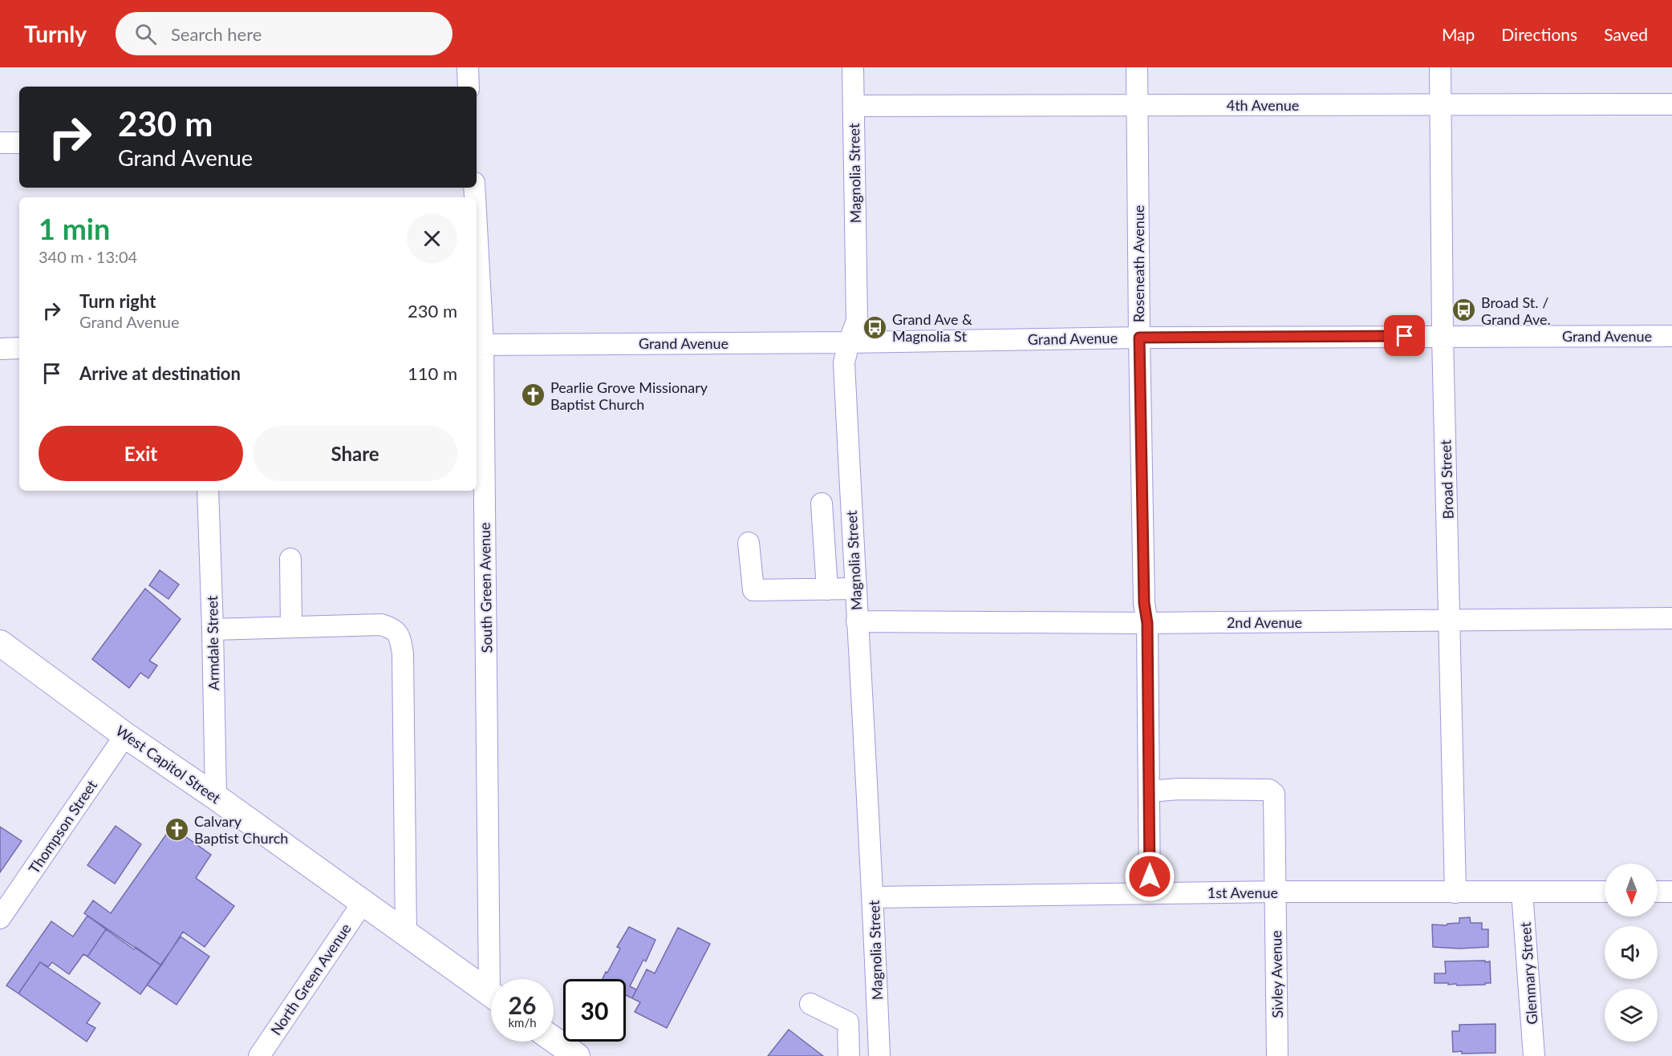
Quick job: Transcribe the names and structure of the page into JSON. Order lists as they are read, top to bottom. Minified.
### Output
{"streets":{"main road":["West Capitol Street"],"street":["4th Avenue","Magnolia Street","Roseneath Avenue","Grand Avenue","Broad Street","South Green Avenue","2nd Avenue","Armdale Street","Thompson Street","1st Avenue","Glenmary Street","Sivley Avenue","North Green Avenue"]},"crossings":[["4th Avenue","Magnolia Street"],["4th Avenue","Roseneath Avenue"],["4th Avenue","Broad Street"],["Magnolia Street","Grand Avenue"],["Magnolia Street","2nd Avenue"],["Magnolia Street","1st Avenue"],["Roseneath Avenue","Grand Avenue"],["Roseneath Avenue","2nd Avenue"],["Roseneath Avenue","1st Avenue"],["Roseneath Avenue","Sivley Avenue"],["Grand Avenue","Broad Street"],["Grand Avenue","South Green Avenue"],["Broad Street","2nd Avenue"],["Broad Street","1st Avenue"],["Armdale Street","West Capitol Street"],["West Capitol Street","Thompson Street"],["West Capitol Street","North Green Avenue"],["1st Avenue","Glenmary Street"],["1st Avenue","Sivley Avenue"]],"places":{"bus stop":["Broad St. / Grand Ave.","Grand Ave & Magnolia St"],"church":["Pearlie Grove Missionary Baptist Church","Calvary Baptist Church"]},"north":"bottom","page":{"header":"Turnly","search":"Search here","nav":["Map","Directions","Saved"],"turn":["230 m","Grand Avenue"],"heading":["1 min","340 m · 13:04"],"list":[{"name":"Turn right","note":"Grand Avenue","value":"230 m"},{"name":"Arrive at destination","value":"110 m"}],"buttons":["Exit","Share"],"speed":"26 km/h","limit":"30"}}
